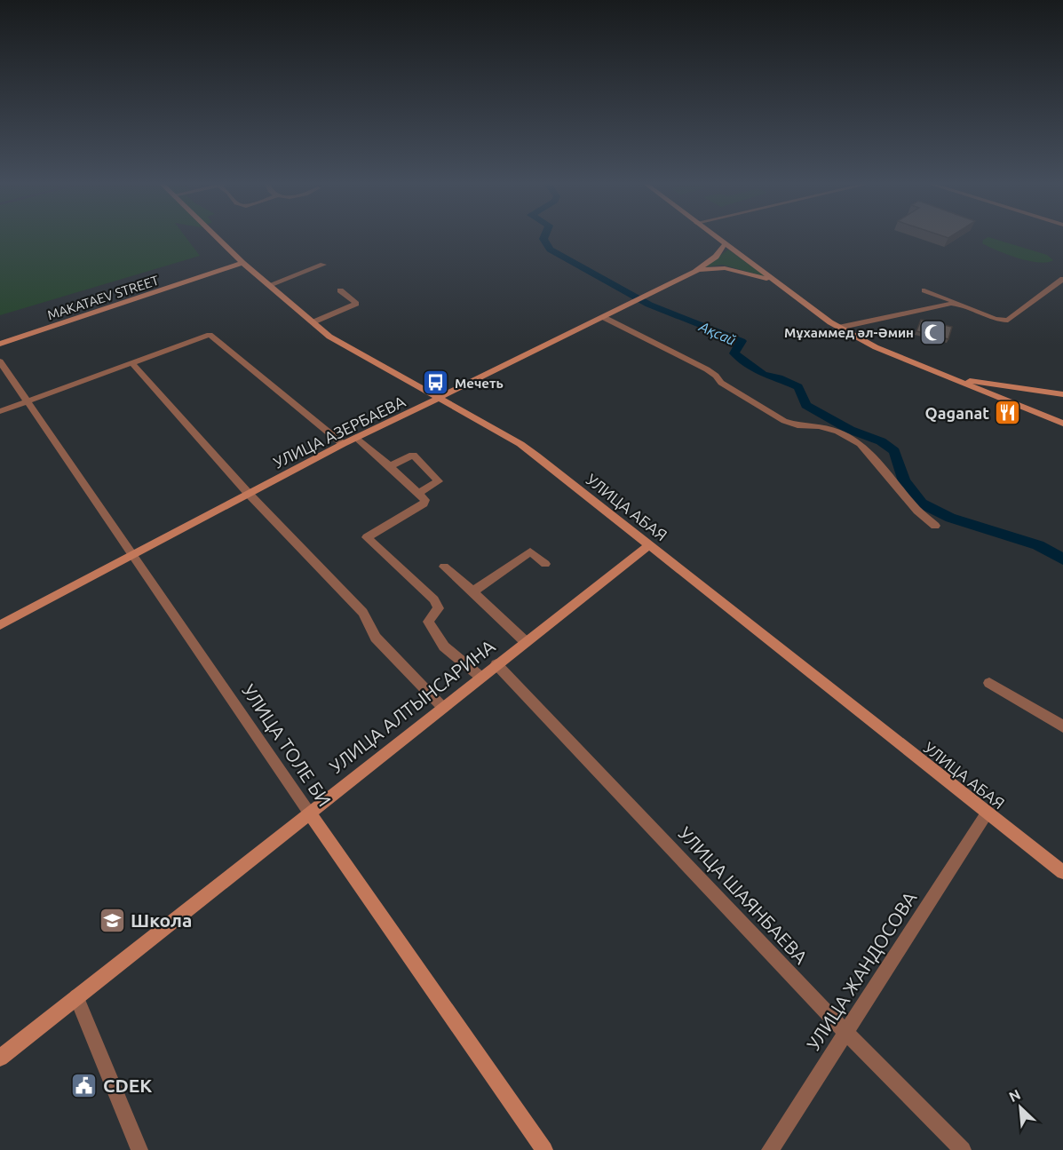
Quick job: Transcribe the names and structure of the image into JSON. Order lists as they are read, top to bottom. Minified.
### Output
{"streets":{"street":["MAKATAEV STREET","УЛИЦА АЗЕРБАЕВА","УЛИЦА АБАЯ","УЛИЦА АЛТЫНСАРИНА","УЛИЦА ТОЛЕ БИ","УЛИЦА ШАЯНБАЕВА","УЛИЦА ЖАНДОСОВА"]},"crossings":[["MAKATAEV STREET","УЛИЦА АБАЯ"],["УЛИЦА АЗЕРБАЕВА","УЛИЦА АБАЯ"],["УЛИЦА АЗЕРБАЕВА","УЛИЦА ТОЛЕ БИ"],["УЛИЦА АБАЯ","УЛИЦА АЛТЫНСАРИНА"],["УЛИЦА АБАЯ","УЛИЦА ЖАНДОСОВА"],["УЛИЦА АЛТЫНСАРИНА","УЛИЦА ТОЛЕ БИ"],["УЛИЦА АЛТЫНСАРИНА","УЛИЦА ШАЯНБАЕВА"],["УЛИЦА ШАЯНБАЕВА","УЛИЦА ЖАНДОСОВА"]],"water":["Ақсай"],"places":{"mosque":["Мұхаммед әл-Әмин"],"bus stop":["Мечеть"],"restaurant":["Qaganat"],"school or university":["Школа"],"public building":["CDEK"]},"north":"top left"}
